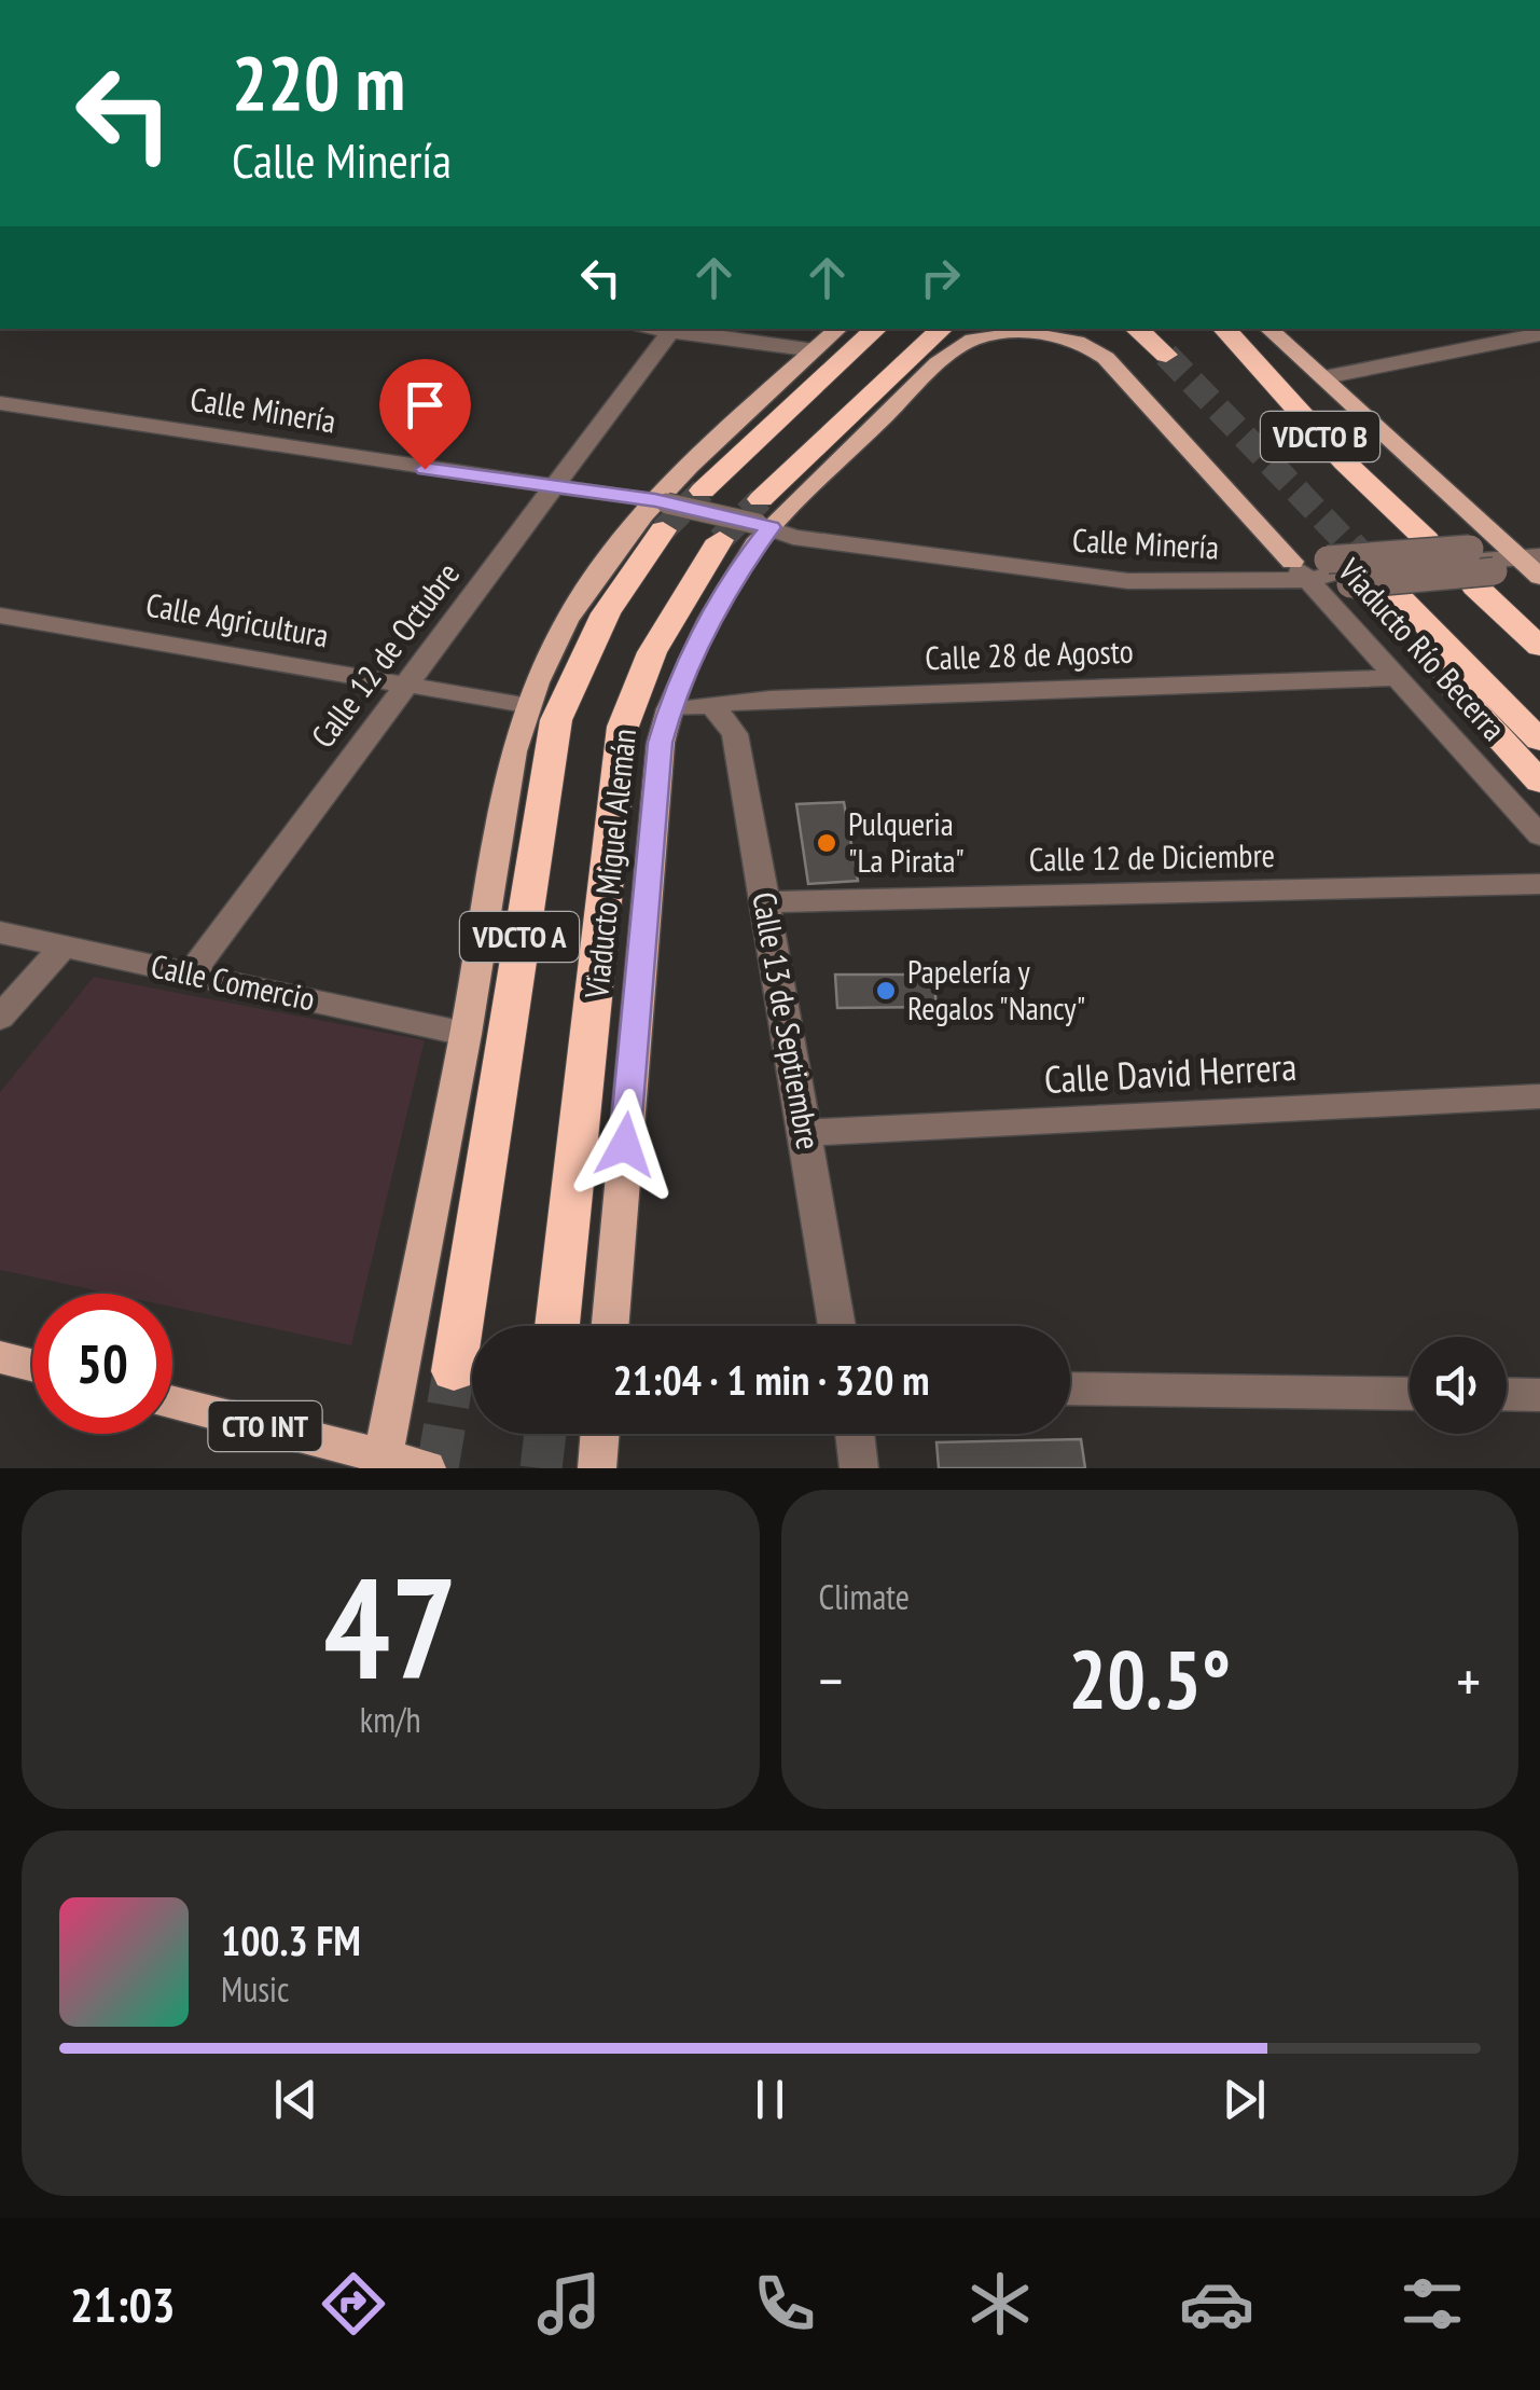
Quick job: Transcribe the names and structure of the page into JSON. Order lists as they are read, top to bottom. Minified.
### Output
{"streets":{"highway":["VDCTO B","Viaducto Río Becerra","Viaducto Miguel Alemán","VDCTO A"],"main road":["CTO INT"],"street":["Calle Minería","Calle Agricultura","Calle 12 de Octubre","Calle 28 de Agosto","Calle 12 de Diciembre","Calle Comercio","Calle 13 de Septiembre","Calle David Herrera"]},"crossings":[["Calle Minería","Viaducto Río Becerra"],["Calle Minería","Calle 12 de Octubre"],["Calle Minería","Viaducto Miguel Alemán"],["Calle Minería","VDCTO A"],["Calle Agricultura","Calle 12 de Octubre"],["Viaducto Río Becerra","Calle 28 de Agosto"],["Viaducto Río Becerra","Viaducto Miguel Alemán"],["Calle 12 de Octubre","Calle Comercio"],["Calle 28 de Agosto","Viaducto Miguel Alemán"],["Calle 28 de Agosto","Calle 13 de Septiembre"],["Calle 12 de Diciembre","Calle 13 de Septiembre"],["Calle 13 de Septiembre","Calle David Herrera"]],"places":["Pulqueria \"La Pirata\"","Papelería y Regalos \"Nancy\""],"page":{"turn":["220 m","Calle Minería"],"limit":"50","trip":"21:04 · 1 min · 320 m","tile":[["47","km/h"],"Climate"],"heat":["−","20.5°","+"],"song":["100.3 FM","Music"],"tabs":"21:03"}}
